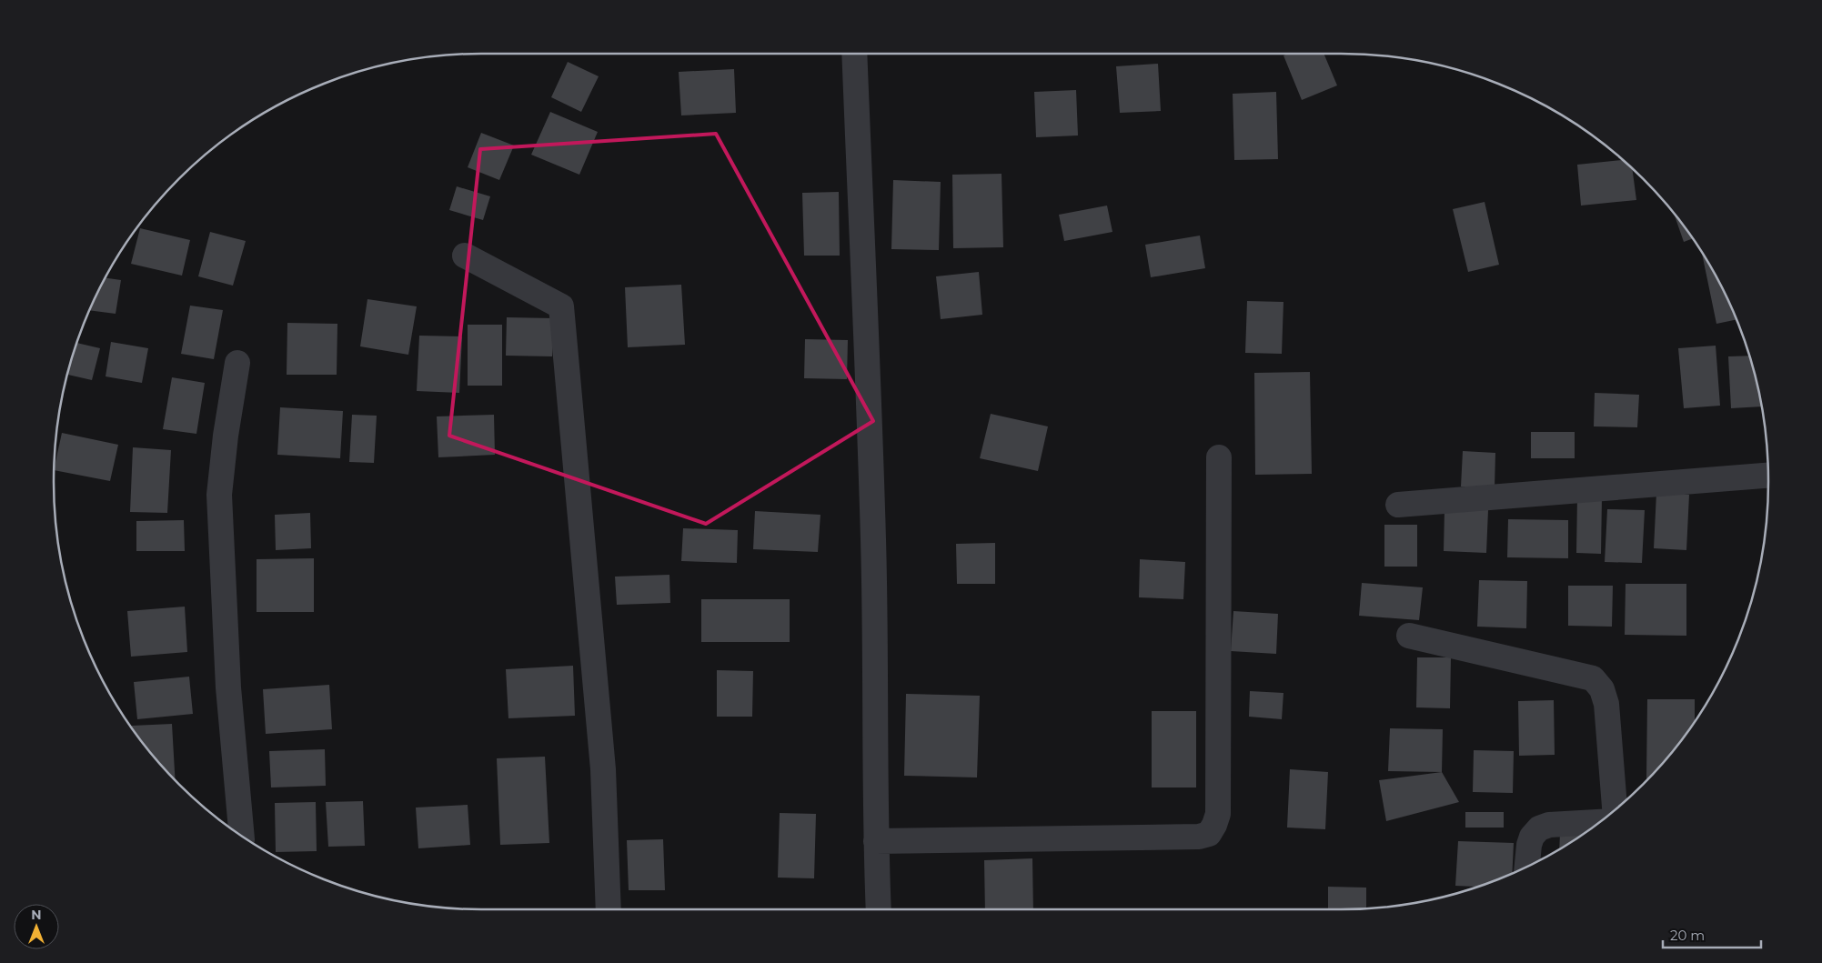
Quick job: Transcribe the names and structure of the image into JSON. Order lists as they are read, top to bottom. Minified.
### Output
{"scale_bar":"20 m","north":"top"}
